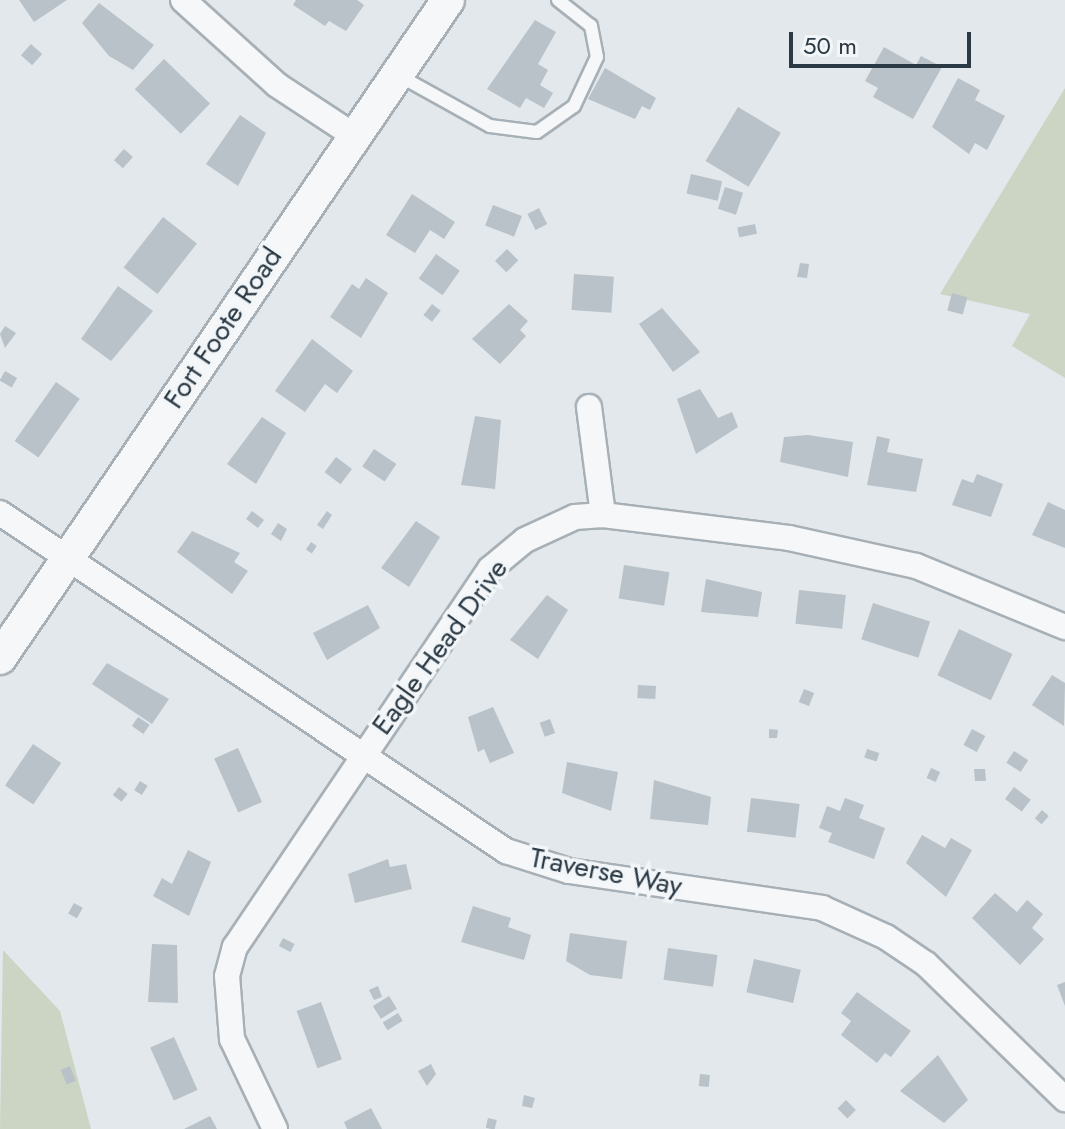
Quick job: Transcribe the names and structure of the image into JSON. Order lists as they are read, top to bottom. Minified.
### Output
{"streets":{"street":["Fort Foote Road","Eagle Head Drive","Traverse Way"]},"crossings":[["Fort Foote Road","Traverse Way"],["Eagle Head Drive","Traverse Way"]],"scale_bar":"50 m"}
